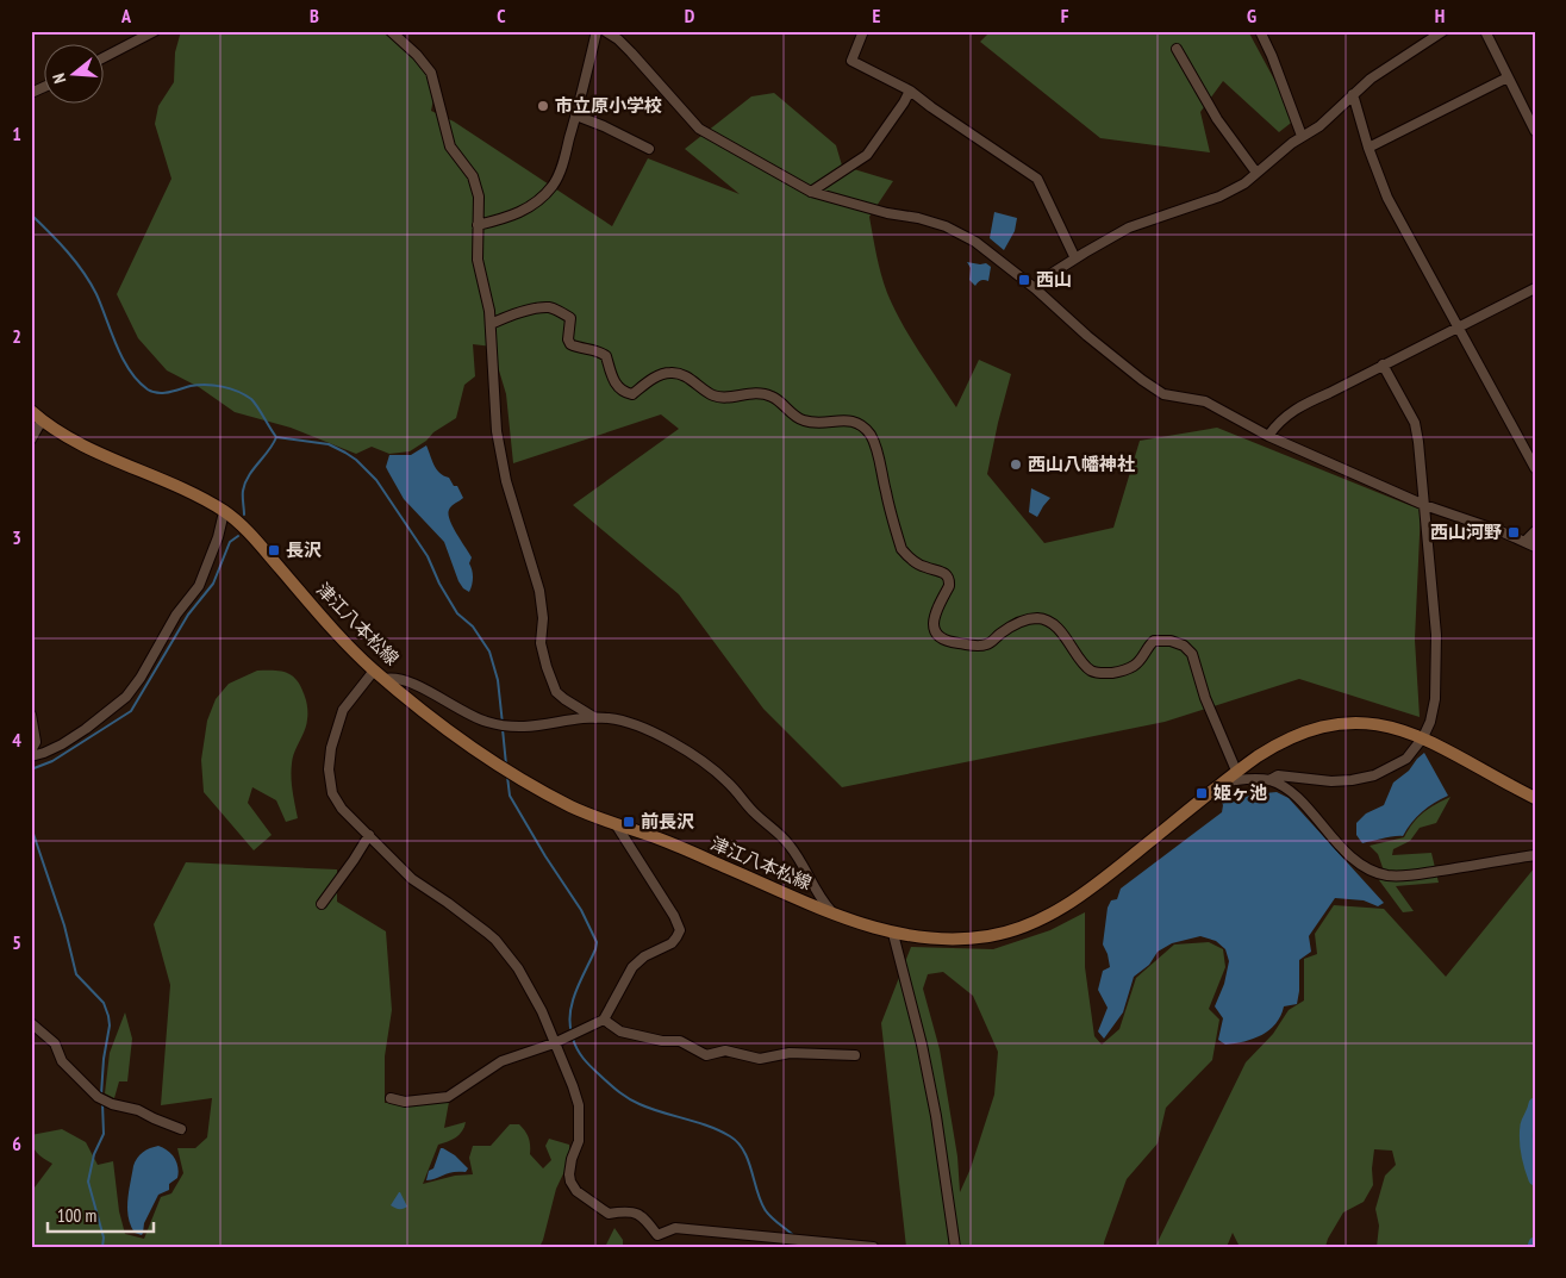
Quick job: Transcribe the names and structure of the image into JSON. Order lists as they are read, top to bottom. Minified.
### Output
{"streets":{"main road":["津江八本松線"]},"places":{"other":["市立原小学校","西山八幡神社"],"transit":["西山","西山河野","長沢","姫ヶ池","前長沢"]},"scale_bar":"100 m","north":"left","grid":{"columns":["A","B","C","D","E","F","G","H"],"rows":["1","2","3","4","5","6"]}}
